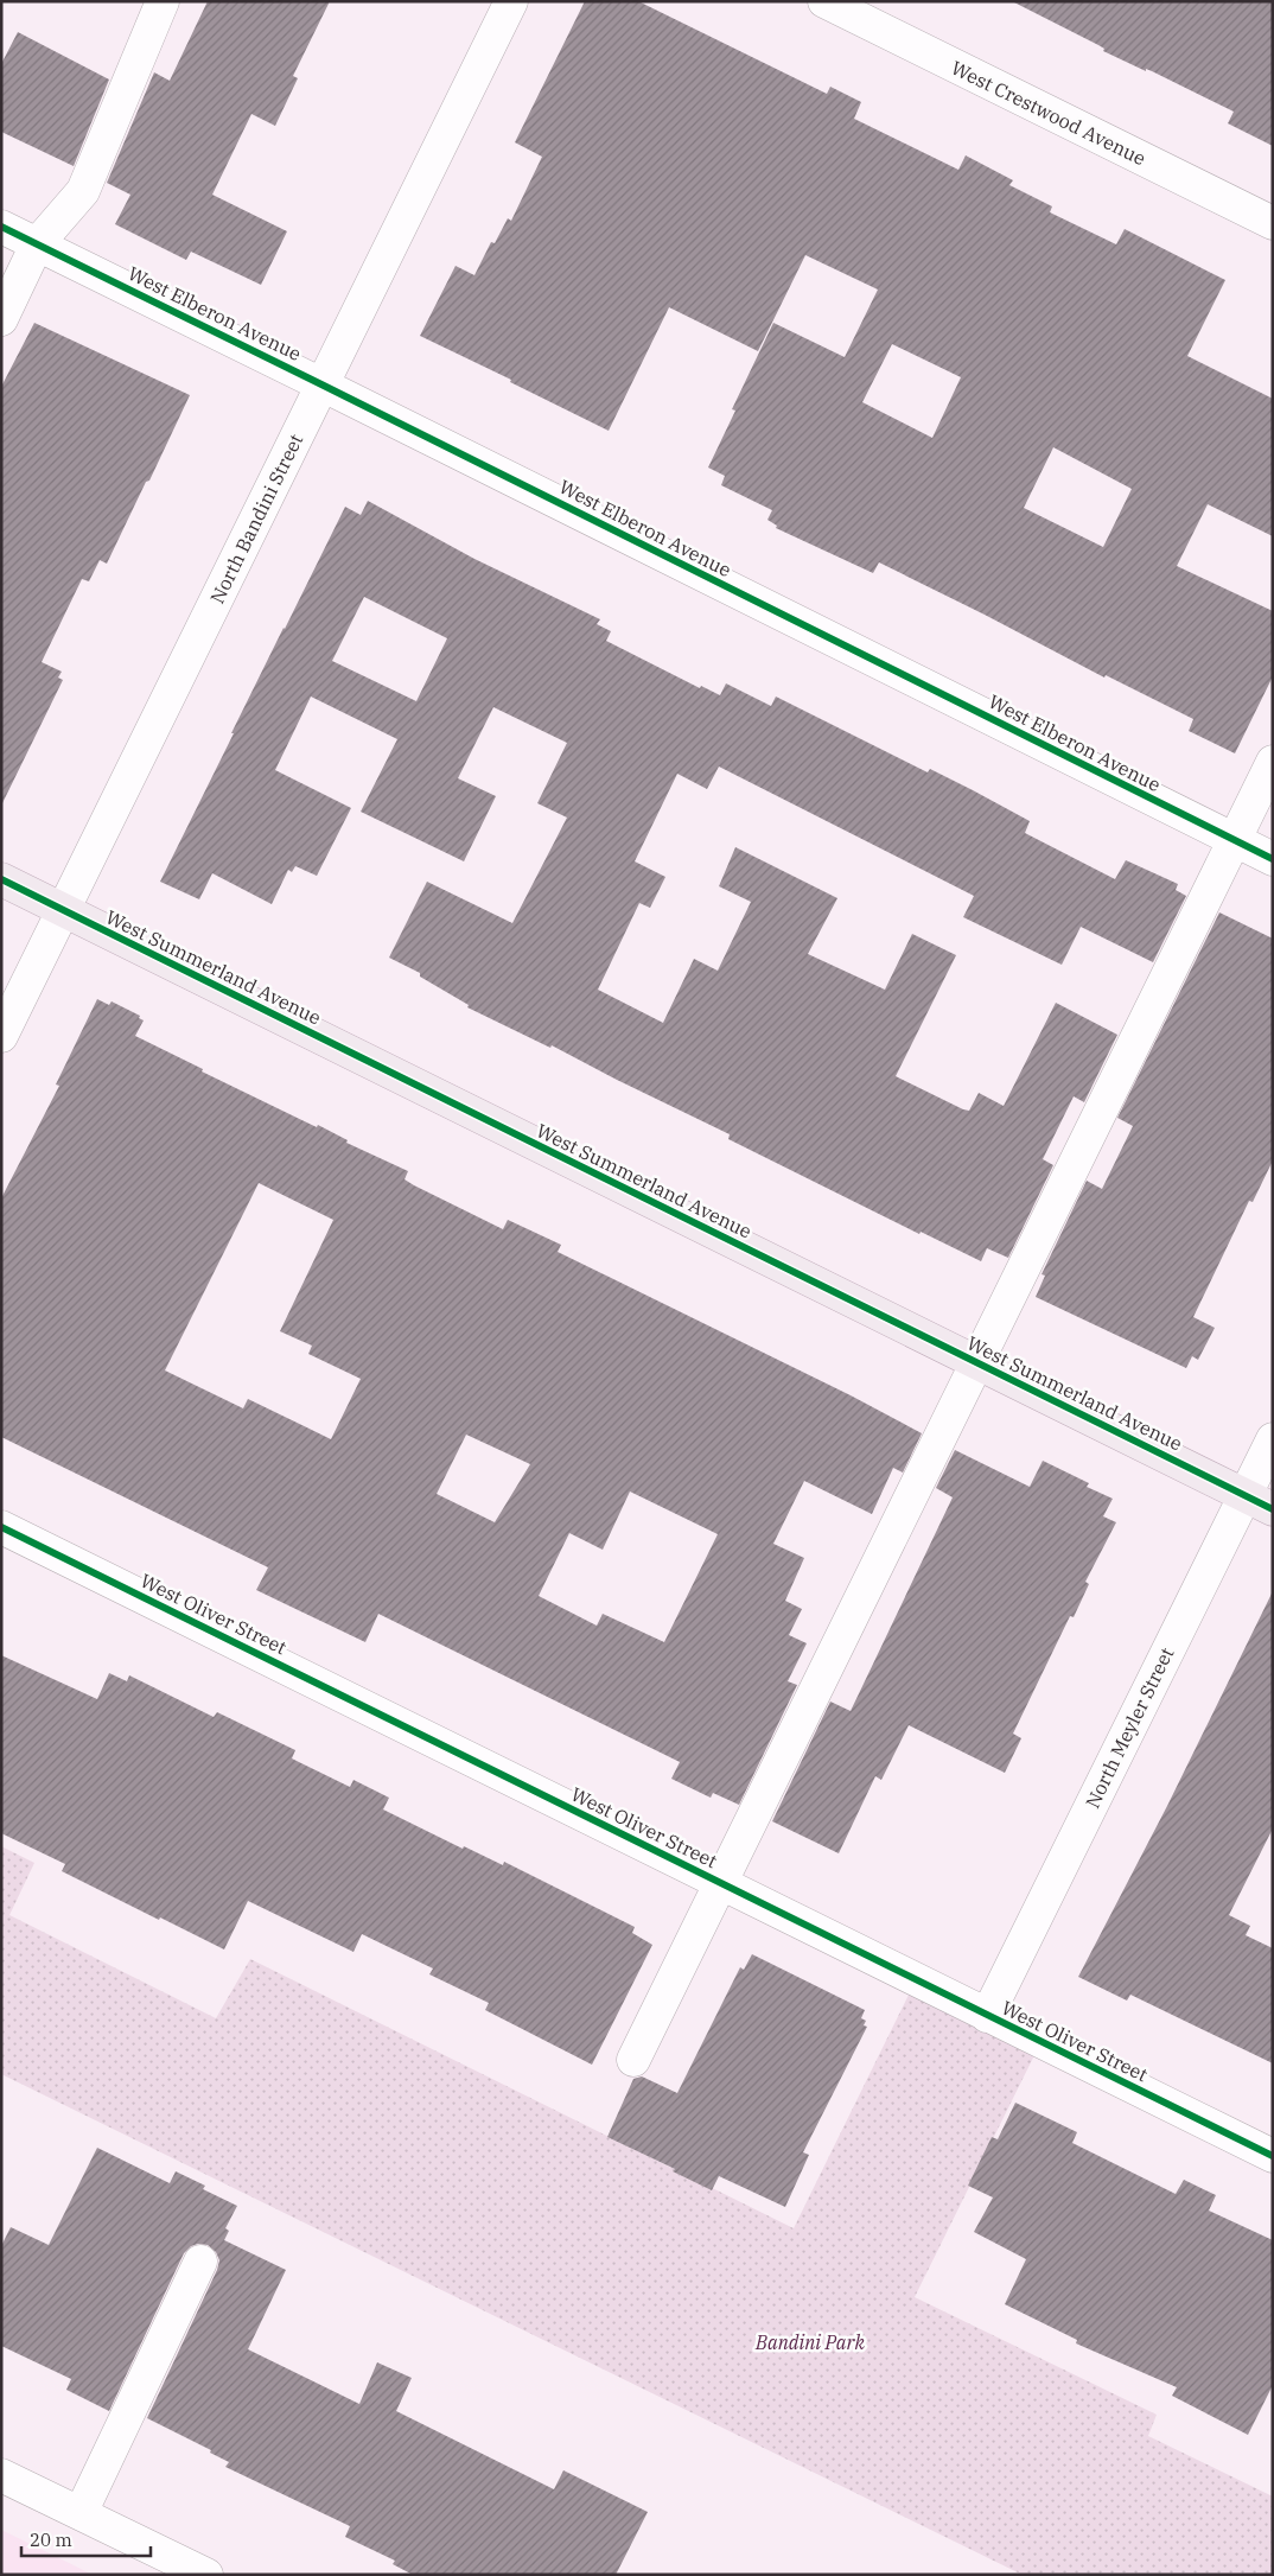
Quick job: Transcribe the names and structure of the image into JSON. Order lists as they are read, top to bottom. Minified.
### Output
{"streets":{"main road":["West Summerland Avenue"],"street":["West Crestwood Avenue","West Elberon Avenue","North Bandini Street","West Oliver Street","North Meyler Street"]},"crossings":[["West Elberon Avenue","North Bandini Street"],["North Bandini Street","West Summerland Avenue"],["West Summerland Avenue","North Meyler Street"],["West Oliver Street","North Meyler Street"]],"parks":["Bandini Park"],"scale_bar":"20 m"}
